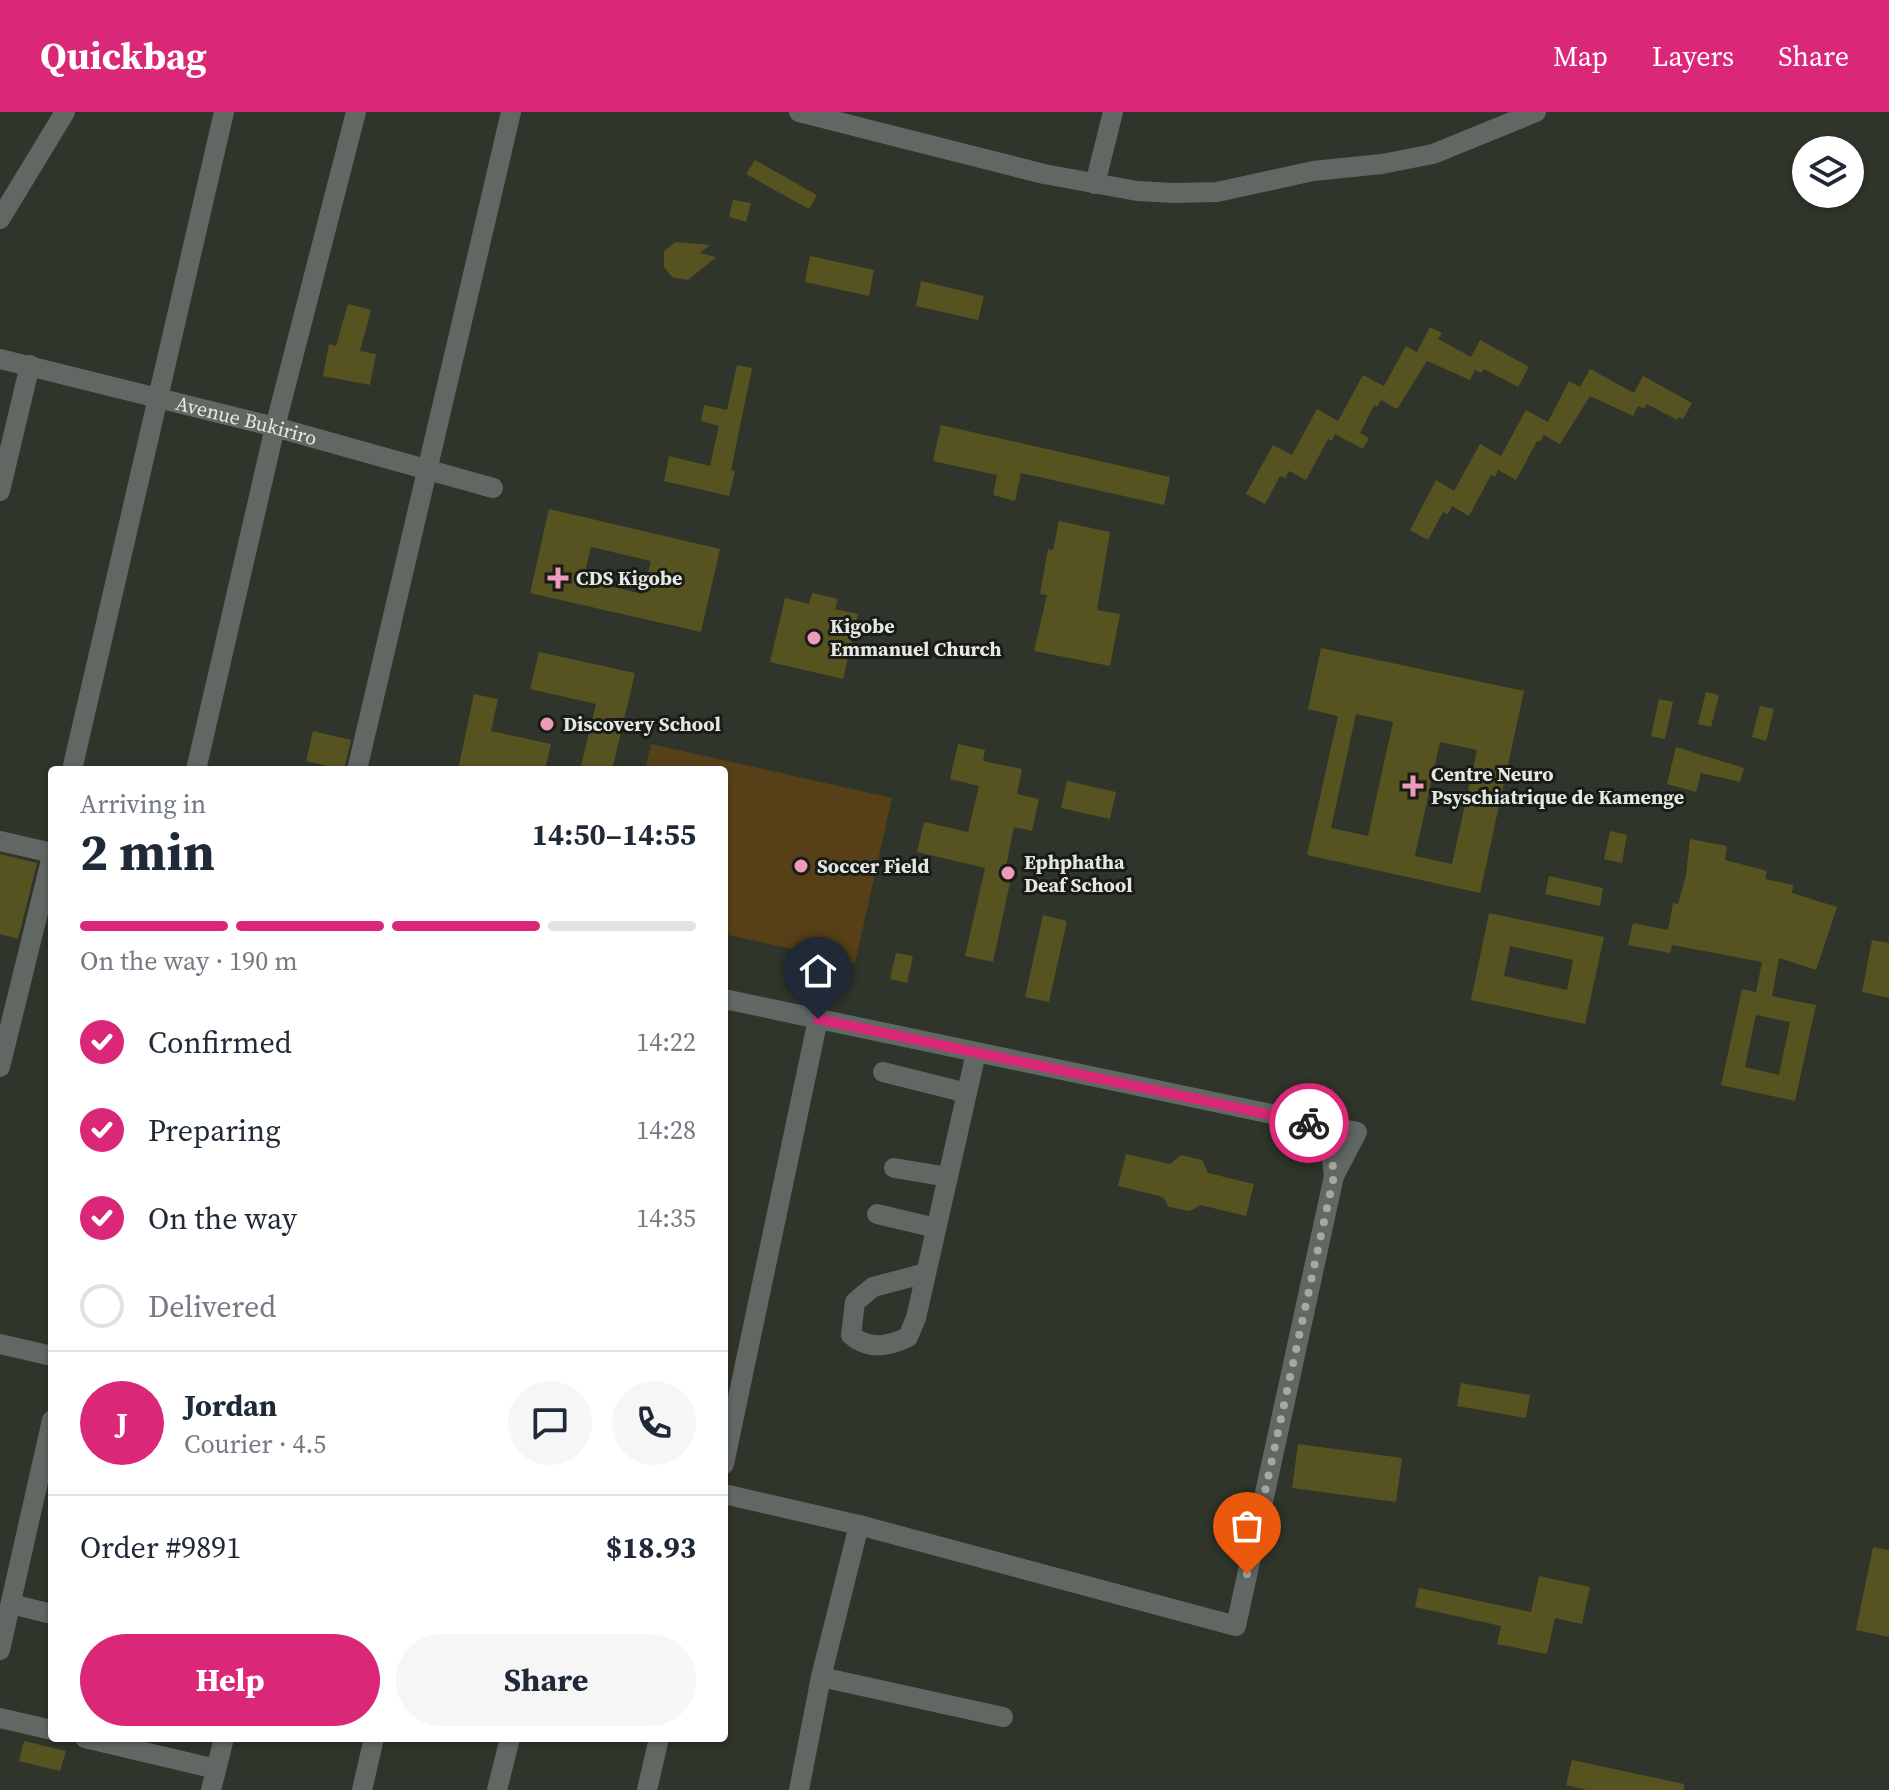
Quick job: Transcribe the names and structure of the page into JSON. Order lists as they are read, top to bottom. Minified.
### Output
{"streets":{"street":["Avenue Bukiriro"]},"places":{"health":["CDS Kigobe","Centre Neuro Psyschiatrique de Kamenge"],"other":["Kigobe Emmanuel Church","Discovery School","Soccer Field","Ephphatha Deaf School"]},"page":{"header":"Quickbag","nav":["Map","Layers","Share"],"heading":["2 min","Arriving in","14:50–14:55"],"panel":["Jordan","Courier · 4.5","Order #9891","$18.93"],"bar":"On the way · 190 m","list":[["Confirmed","14:22"],["Preparing","14:28"],["On the way","14:35"],"Delivered"],"round":"J","buttons":["Help","Share"]}}
